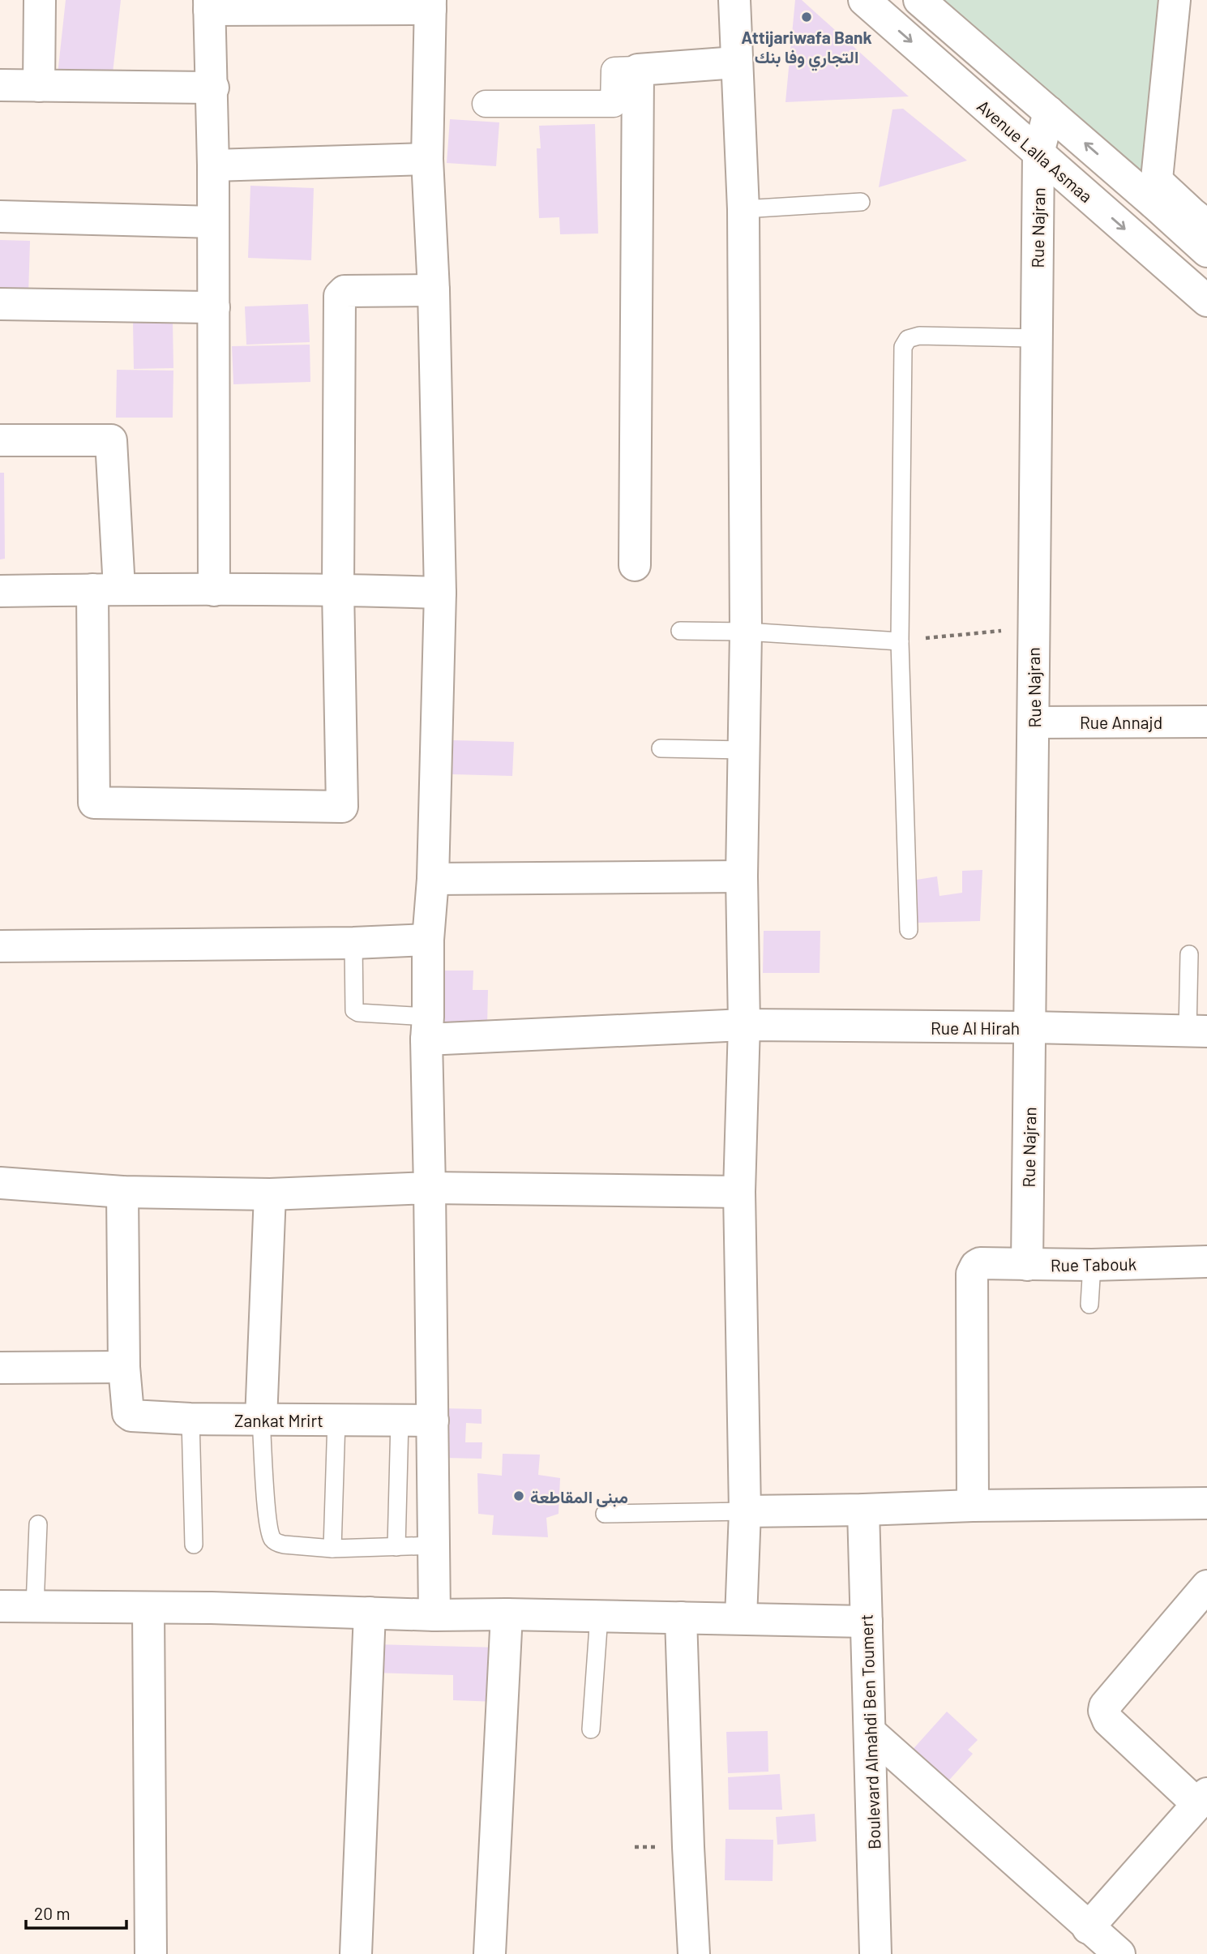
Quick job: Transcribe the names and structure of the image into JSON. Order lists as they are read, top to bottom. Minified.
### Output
{"streets":{"street":["Avenue Lalla Asmaa","Rue Najran","Rue Annajd","Rue Al Hirah","Rue Tabouk","Zankat Mrirt","Boulevard Almahdi Ben Toumert"]},"crossings":[["Avenue Lalla Asmaa","Rue Najran"],["Rue Najran","Rue Annajd"],["Rue Najran","Rue Al Hirah"],["Rue Najran","Rue Tabouk"]],"places":["Attijariwafa Bank التجاري وفا بنك","مبنى المقاطعة"],"scale_bar":"20 m"}
